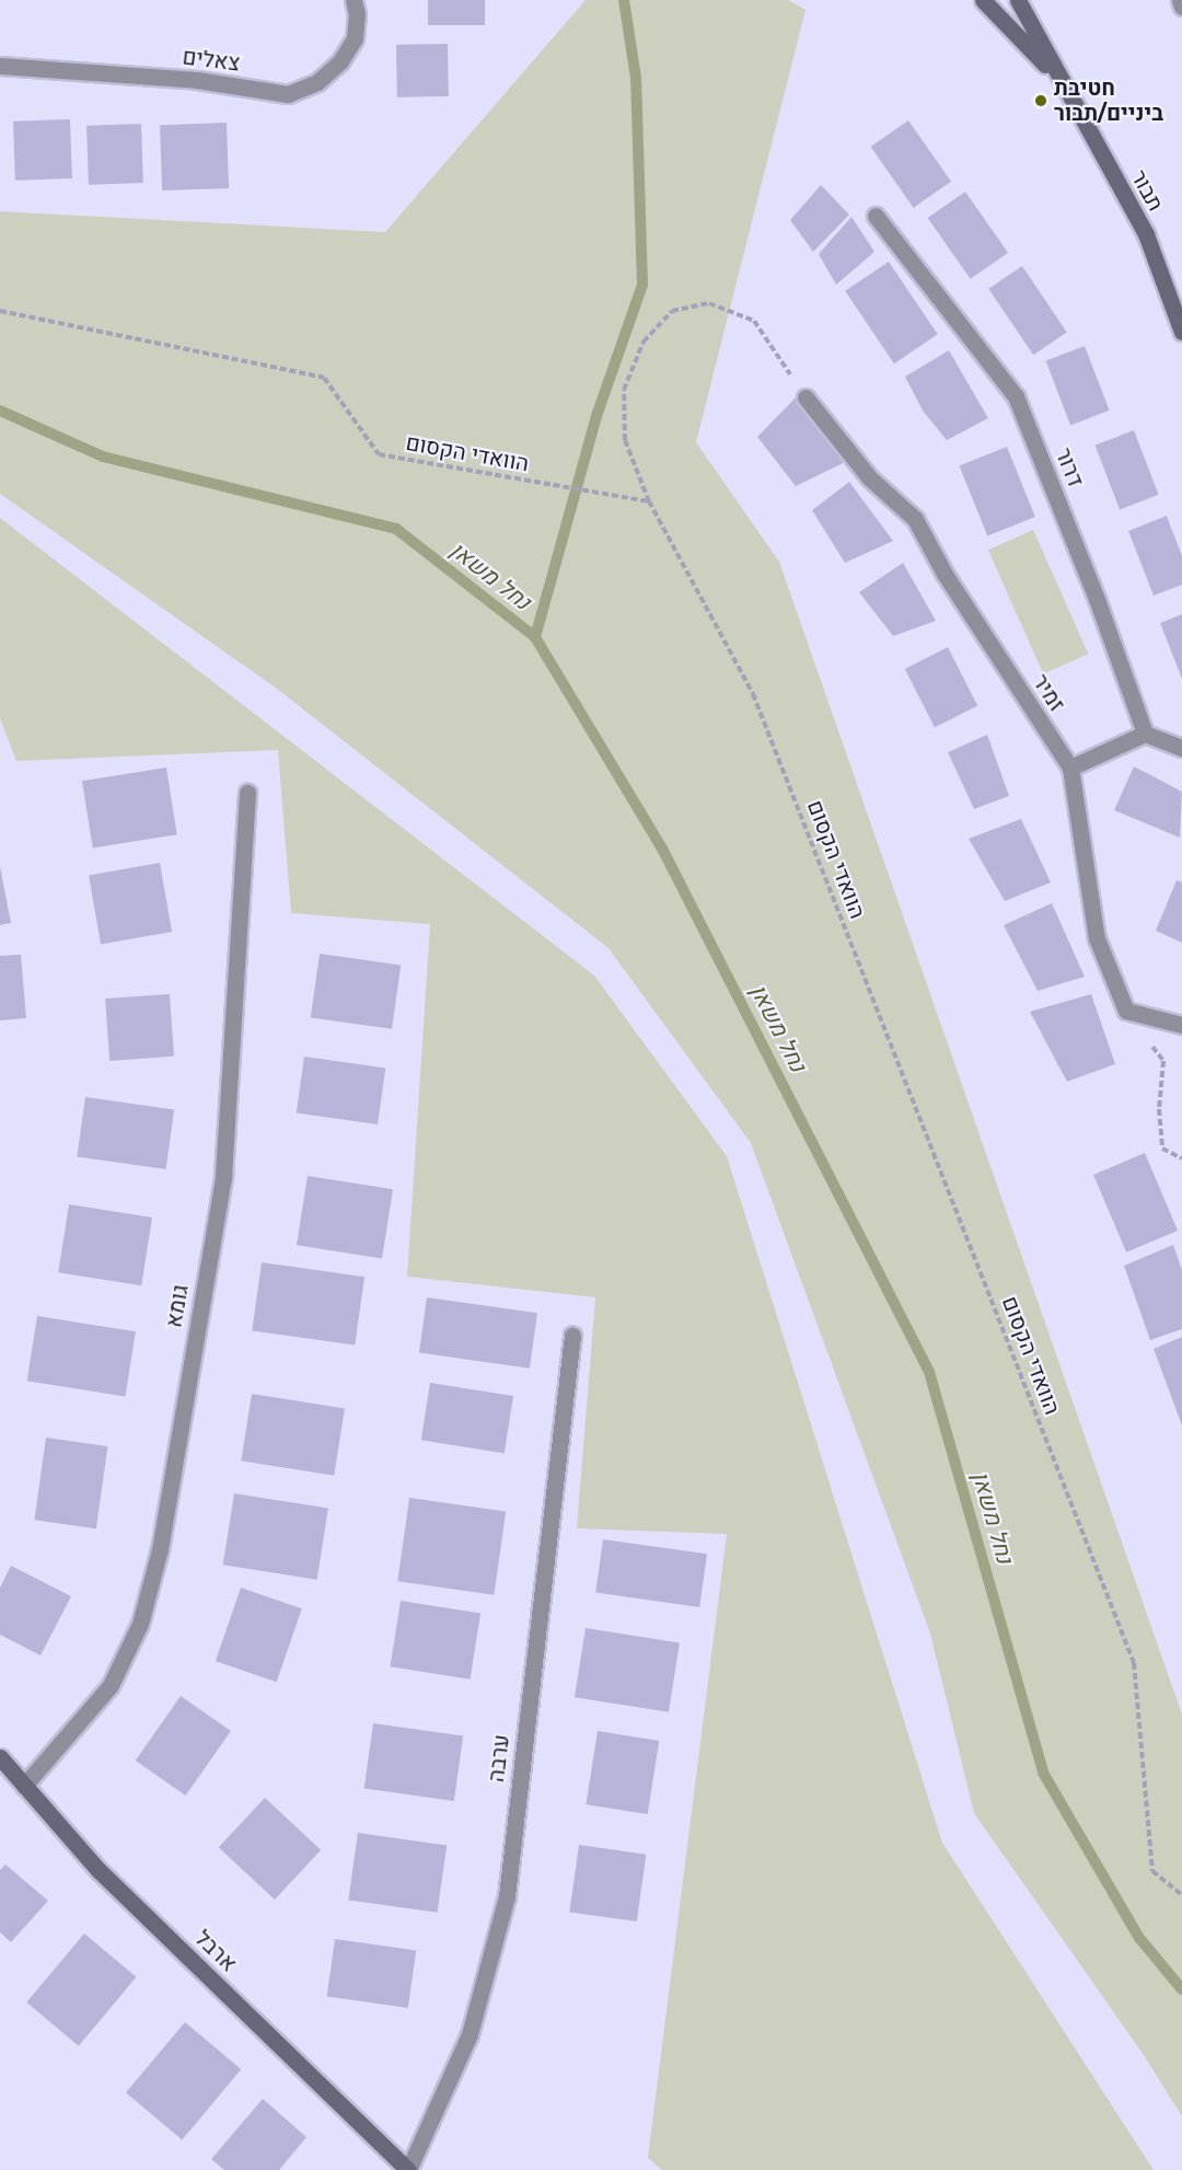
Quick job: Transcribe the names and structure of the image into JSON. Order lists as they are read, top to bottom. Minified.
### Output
{"streets":{"street":["צאלים","תבור","דרור","זמיר","גומא","ערבה","ארבל"],"path":["הוואדי הקסום"]},"crossings":[["גומא","ארבל"],["ערבה","ארבל"]],"water":["נחל משאן"],"places":["חטיבת ביניים/תבור"]}
